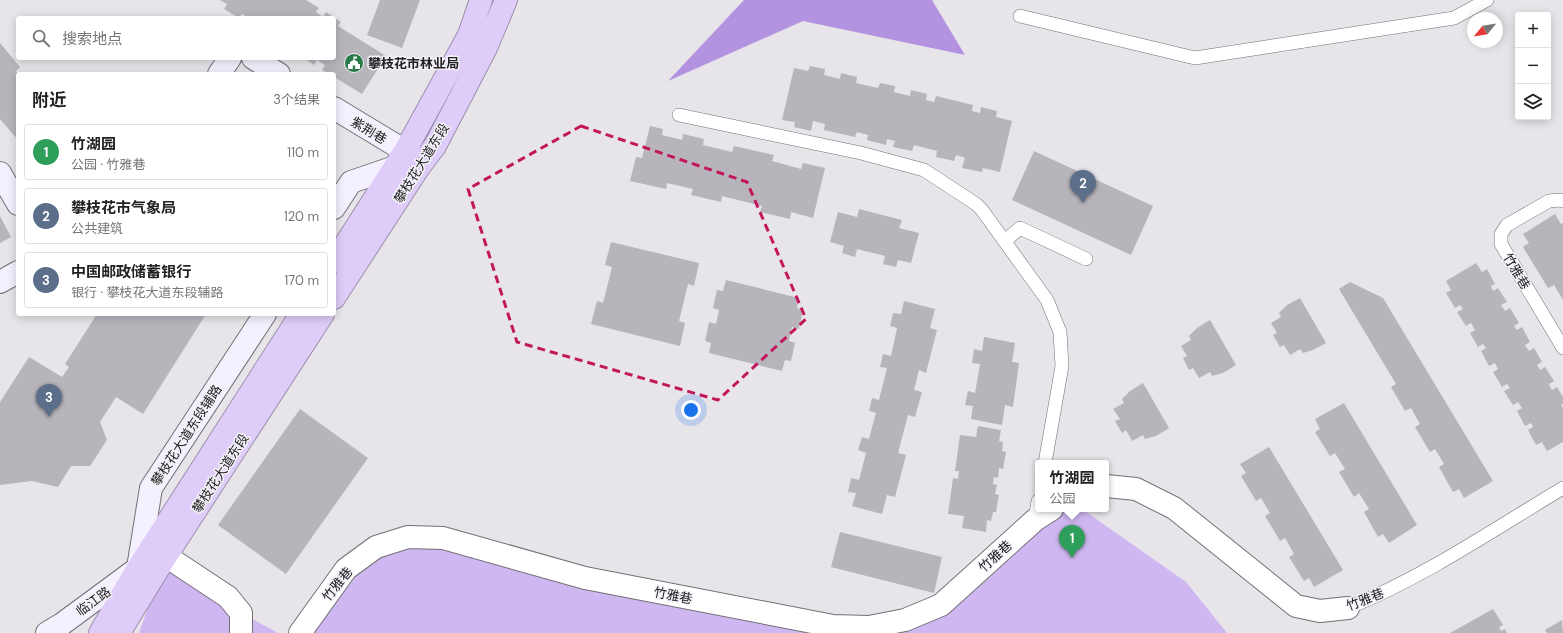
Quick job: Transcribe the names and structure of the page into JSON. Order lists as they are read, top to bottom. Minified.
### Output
{"streets":{"highway":["攀枝花大道东段"],"street":["紫荆巷","竹雅巷","攀枝花大道东段辅路","临江路"]},"crossings":[["紫荆巷","攀枝花大道东段"],["攀枝花大道东段","攀枝花大道东段辅路"],["攀枝花大道东段","临江路"],["攀枝花大道东段辅路","临江路"]],"places":{"public building":["攀枝花市林业局"]},"north":"bottom left","page":{"map_buttons":["+","−"],"search":"搜索地点","heading":["附近","3个结果"],"list":[{"mark":"1","name":"竹湖园","note":"公园 · 竹雅巷","value":"110 m"},{"mark":"2","name":"攀枝花市气象局","note":"公共建筑","value":"120 m"},{"mark":"3","name":"中国邮政储蓄银行","note":"银行 · 攀枝花大道东段辅路","value":"170 m"}],"pins":["2","3","1"],"popup":["竹湖园","公园"]}}
